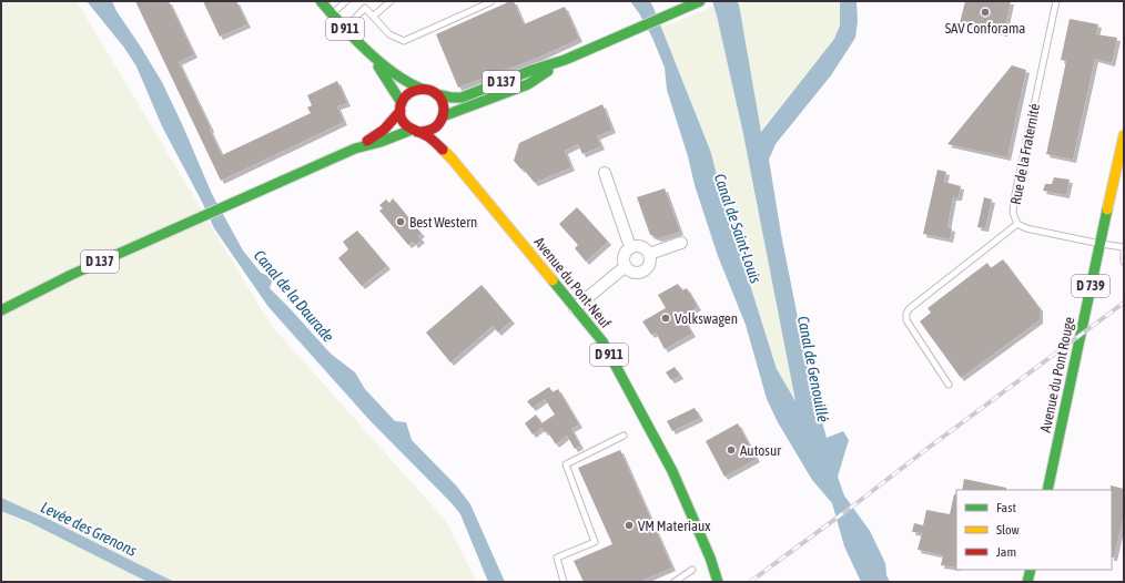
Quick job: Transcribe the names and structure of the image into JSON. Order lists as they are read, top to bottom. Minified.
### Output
{"streets":{"main road":["D 911","D 137","Avenue du Pont-Neuf","D 739","Avenue du Pont Rouge"],"lane":["Rue de la Fraternité"]},"crossings":[["D 911","D 137"],["D 911","Avenue du Pont-Neuf"],["Rue de la Fraternité","Avenue du Pont Rouge"]],"water":["Canal de Saint-Louis","Canal de la Daurade","Canal de Genouillé","Levée des Grenons"],"places":["SAV Conforama","Best Western","Volkswagen","Autosur","VM Materiaux"],"legend":["Fast","Slow","Jam"]}
